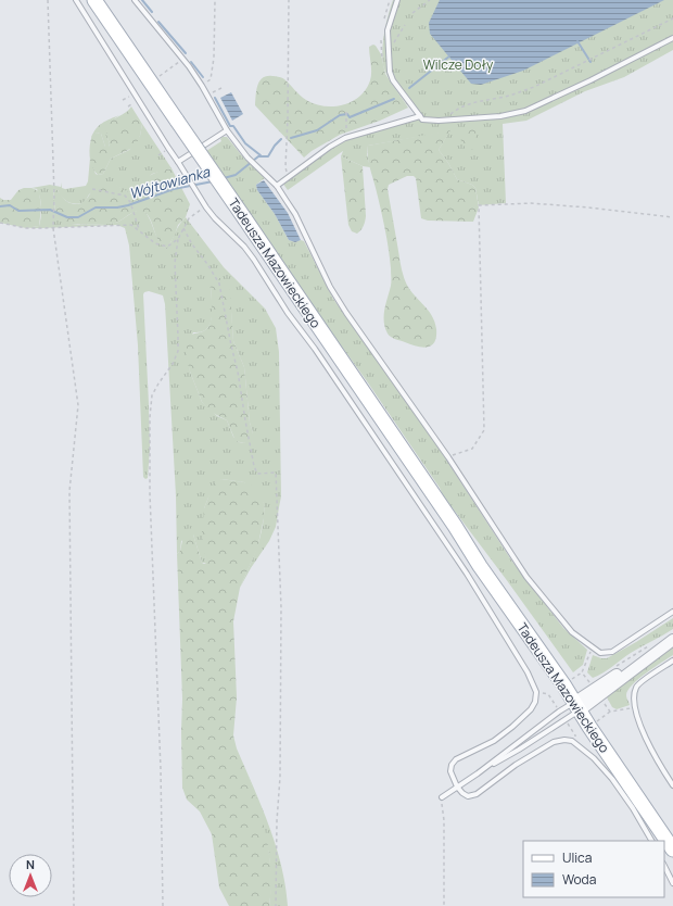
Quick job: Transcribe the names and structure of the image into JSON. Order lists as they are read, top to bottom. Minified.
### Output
{"streets":{"main road":["Tadeusza Mazowieckiego"]},"water":["Wójtowianka"],"parks":["Wilcze Doły"],"legend":["Ulica","Woda"],"north":"top"}
